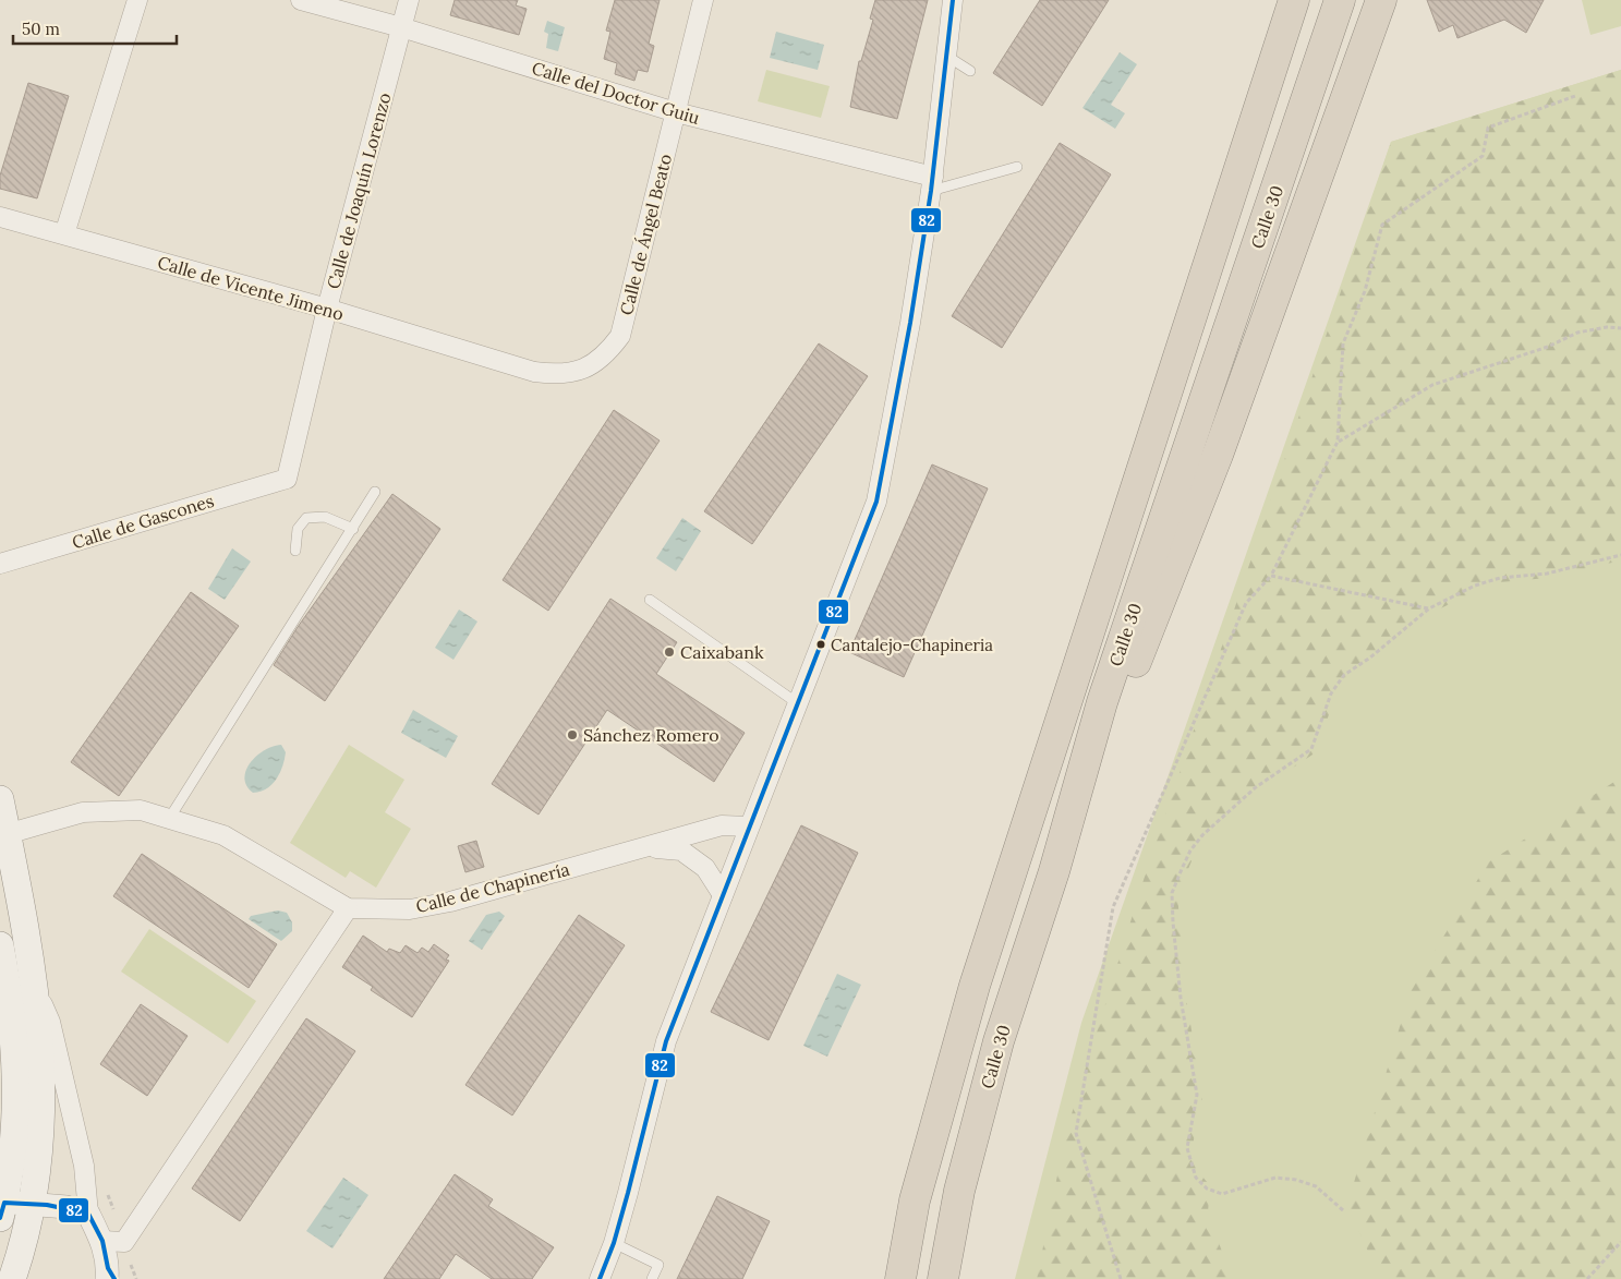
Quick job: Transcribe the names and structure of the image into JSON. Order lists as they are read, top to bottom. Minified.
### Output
{"streets":{"highway":["Calle 30"],"street":["Calle del Doctor Guiu","Calle de Joaquín Lorenzo","Calle de Ángel Beato","Calle de Vicente Jimeno","Calle de Gascones","Calle de Chapinería"]},"crossings":[["Calle del Doctor Guiu","Calle de Joaquín Lorenzo"],["Calle del Doctor Guiu","Calle de Ángel Beato"],["Calle de Joaquín Lorenzo","Calle de Vicente Jimeno"],["Calle de Joaquín Lorenzo","Calle de Gascones"],["Calle de Ángel Beato","Calle de Vicente Jimeno"]],"places":["Cantalejo-Chapineria","Caixabank","Sánchez Romero"],"lines":["transit line 82"],"scale_bar":"50 m"}
